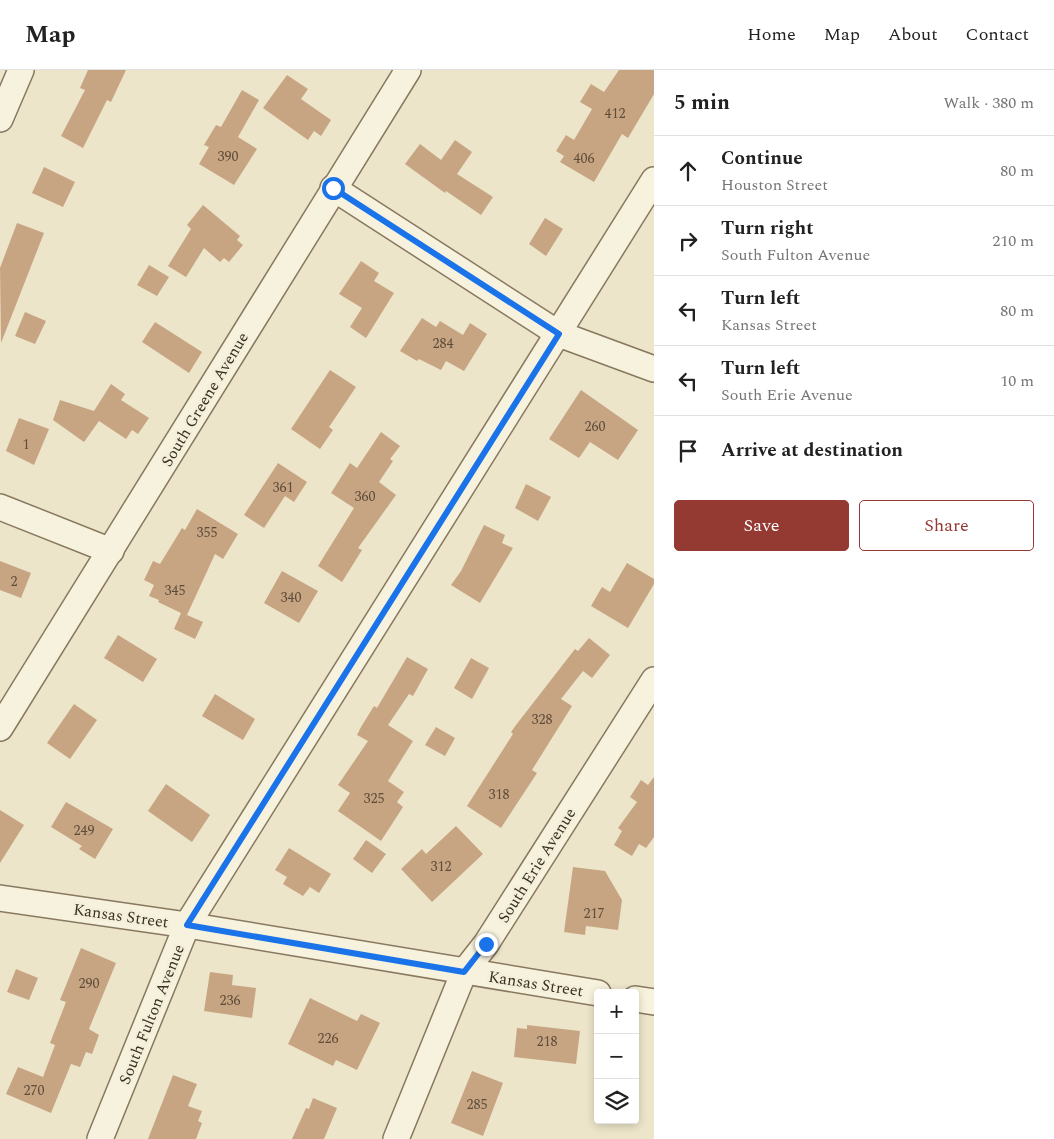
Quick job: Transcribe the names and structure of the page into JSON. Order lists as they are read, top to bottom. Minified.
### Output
{"streets":{"street":["South Greene Avenue","South Erie Avenue","Kansas Street","South Fulton Avenue"]},"crossings":[["South Erie Avenue","Kansas Street"],["Kansas Street","South Fulton Avenue"]],"house_numbers":["412","390","406","284","260","1","361","360","355","2","345","340","328","318","325","249","312","217","290","236","226","218","270","285"],"page":{"header":"Map","nav":["Home","Map","About","Contact"],"heading":["5 min","Walk · 380 m"],"list":[["Continue","Houston Street","80 m"],["Turn right","South Fulton Avenue","210 m"],["Turn left","Kansas Street","80 m"],["Turn left","South Erie Avenue","10 m"],"Arrive at destination"],"buttons":["Save","Share"],"map_buttons":["+","−"]}}
